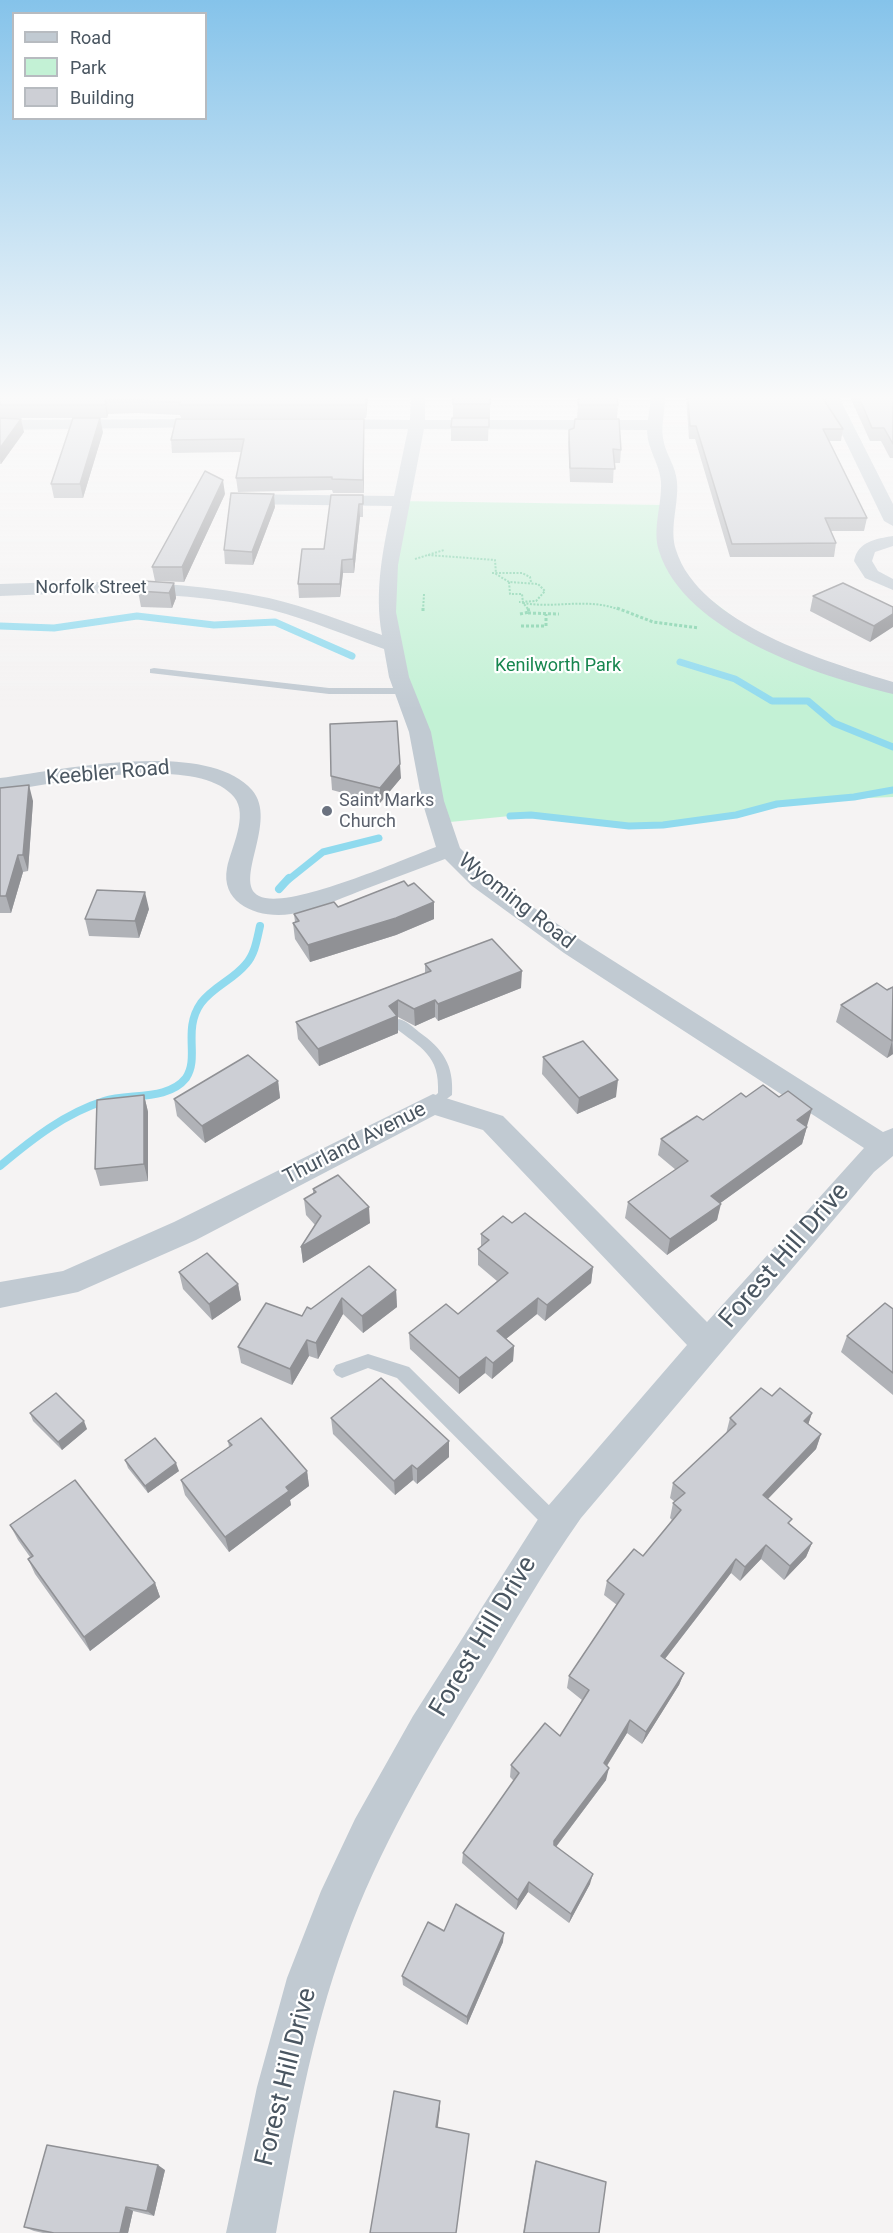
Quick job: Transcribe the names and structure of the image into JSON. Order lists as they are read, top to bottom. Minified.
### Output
{"streets":{"street":["Norfolk Street","Keebler Road","Wyoming Road","Thurland Avenue","Forest Hill Drive"]},"crossings":[["Norfolk Street","Wyoming Road"],["Keebler Road","Wyoming Road"],["Wyoming Road","Forest Hill Drive"],["Thurland Avenue","Forest Hill Drive"]],"parks":["Kenilworth Park"],"places":["Saint Marks Church"],"legend":["Road","Park","Building"]}
